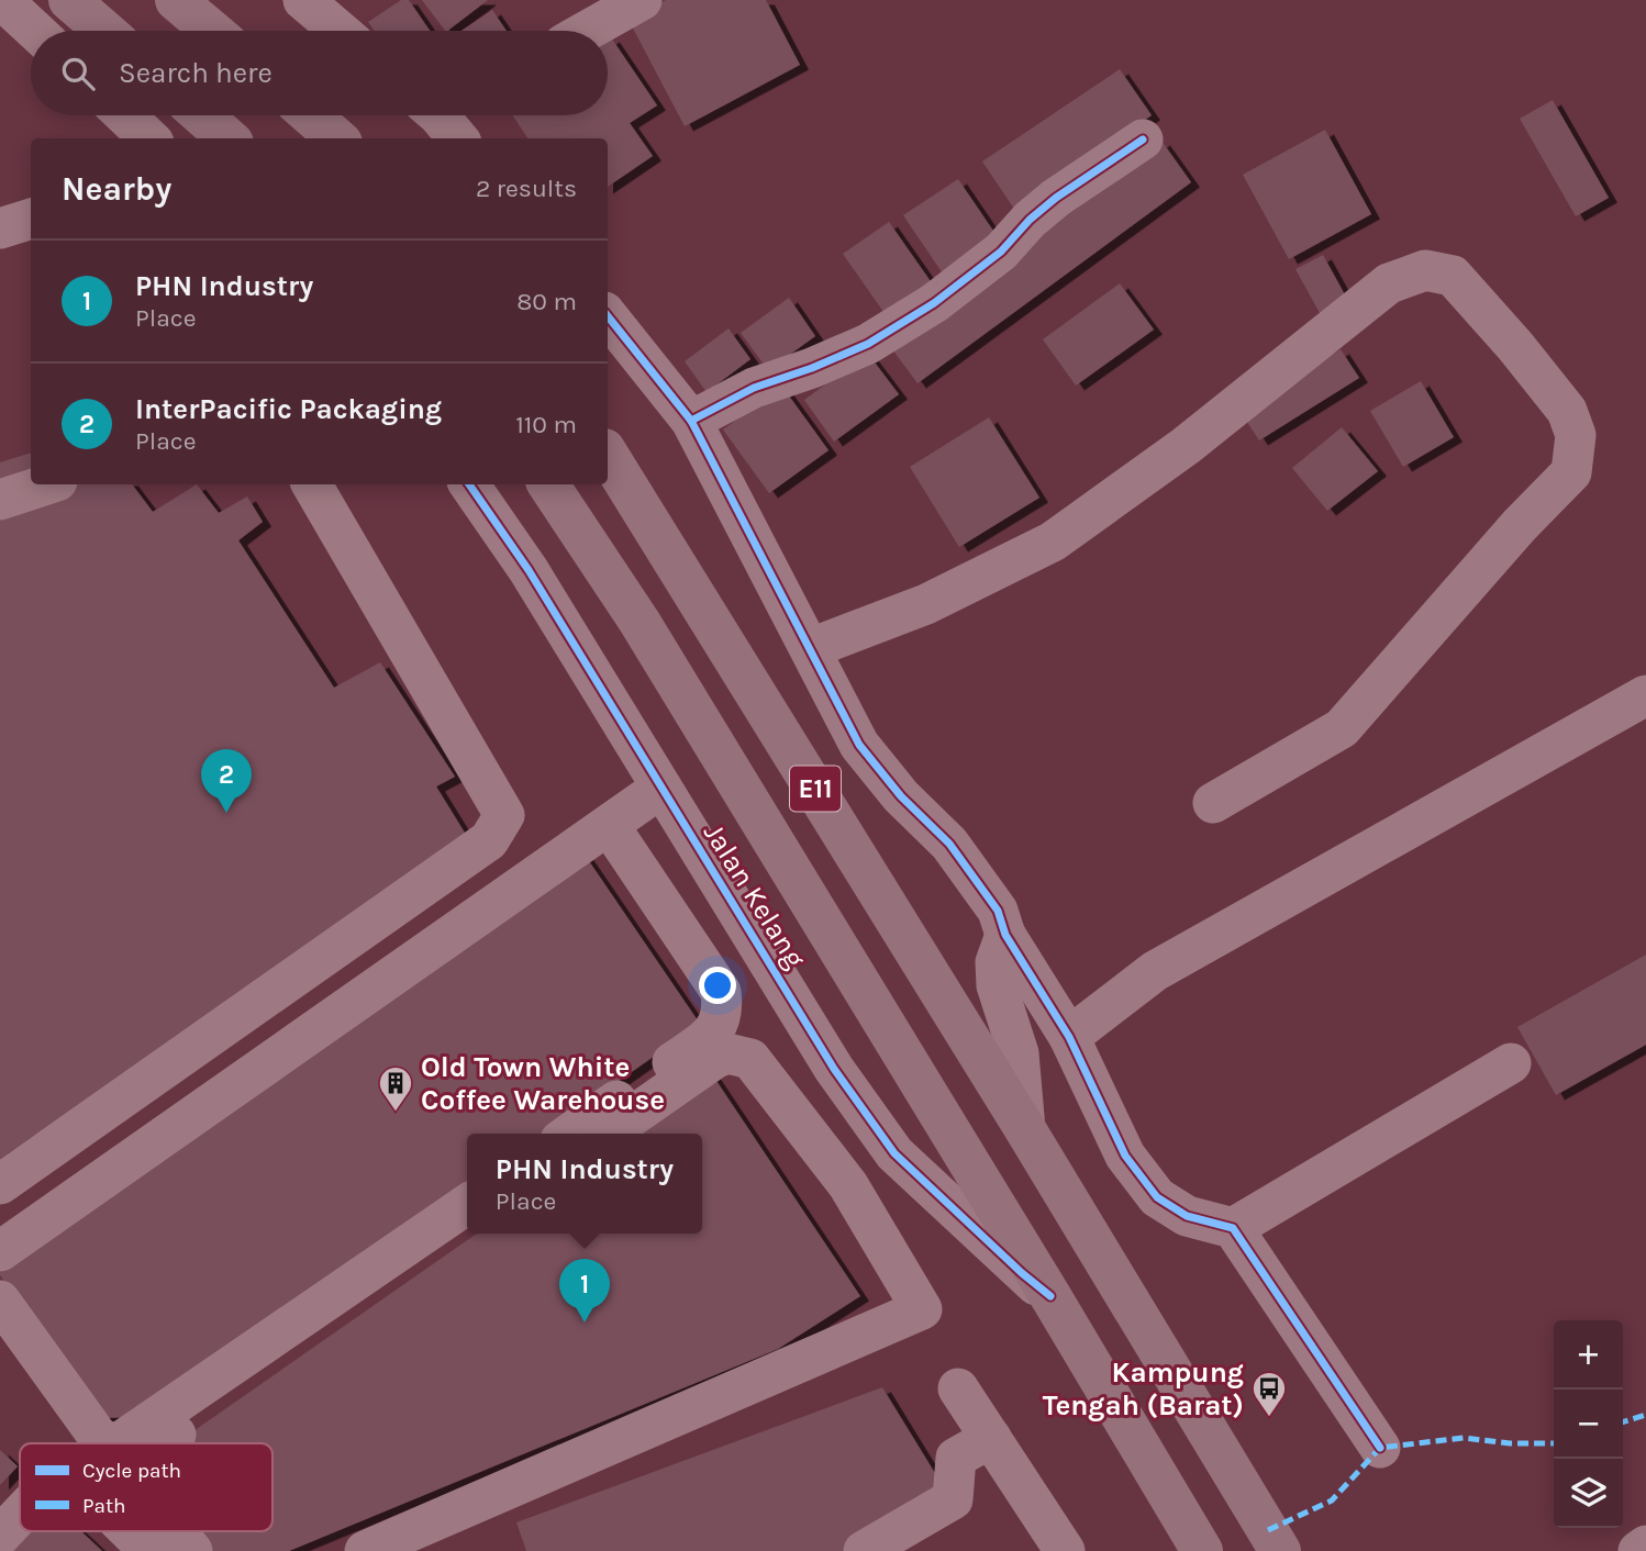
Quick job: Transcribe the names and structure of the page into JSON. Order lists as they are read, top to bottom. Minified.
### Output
{"streets":{"highway":["E11"],"street":["Jalan Kelang"]},"crossings":[["E11","Jalan Kelang"]],"places":{"building":["Old Town White Coffee Warehouse"],"bus stop":["Kampung Tengah (Barat)"]},"legend":["Cycle path","Path"],"page":{"search":"Search here","heading":["Nearby","2 results"],"list":[{"mark":"1","name":"PHN Industry","note":"Place","value":"80 m"},{"mark":"2","name":"InterPacific Packaging","note":"Place","value":"110 m"}],"pins":["2","1"],"popup":["PHN Industry","Place"],"map_buttons":["+","−"]}}
